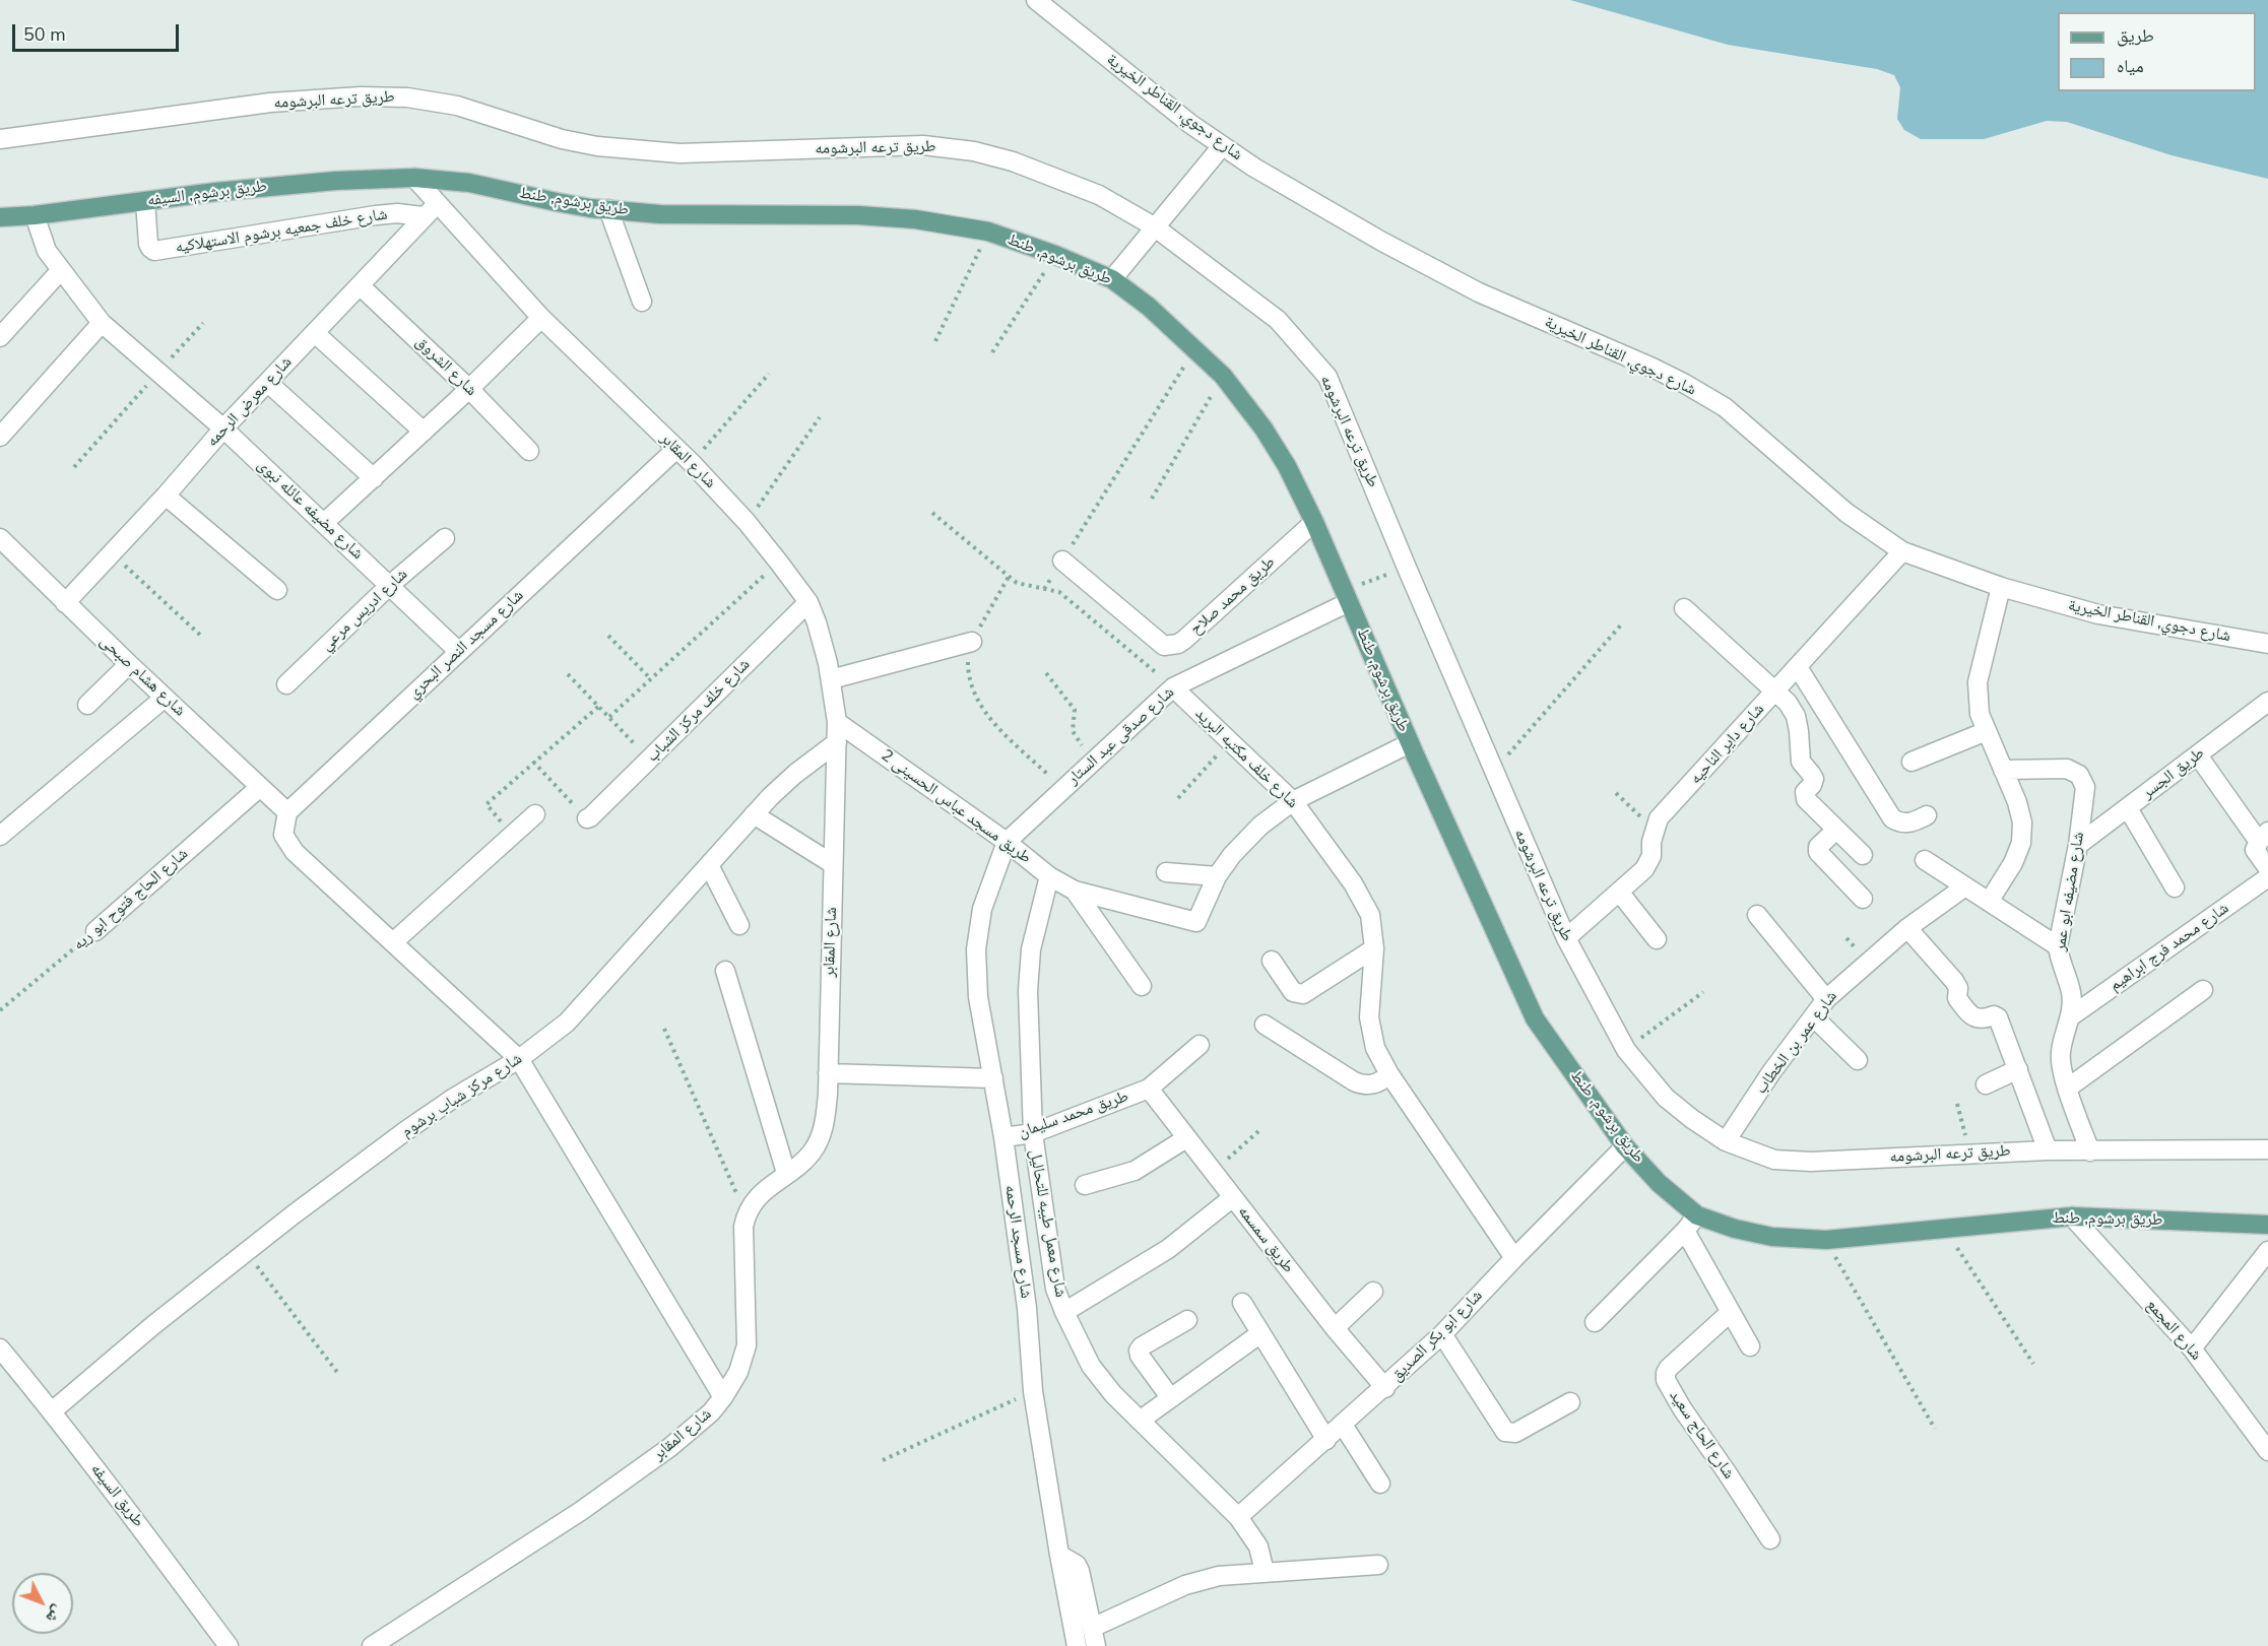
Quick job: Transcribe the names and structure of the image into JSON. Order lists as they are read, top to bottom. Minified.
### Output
{"streets":{"main road":["طريق برشوم, السيفه","طريق برشوم, طنط"],"street":["طريق ترعه البرشومه","شارع دجوي, القناطر الخيرية","شارع خلف جمعيه برشوم الاستهلاكيه","شارع الشروق","شارع معرض الرحمه","شارع المقابر","شارع مضيفه عائله نبوى","طريق محمد صلاح","شارع ادريس مرعي","شارع مسجد النصر البحري","شارع هشام صبحى","شارع خلف مركز الشباب","شارع صدقى عبد الستار","شارع داير الناحيه","شارع خلف مكتبه البريد","طريق الجسر","طريق مسجد عباس الحسينى 2","شارع مضيفه ابو عمر","شارع الحاج فتوح ابو ريه","شارع محمد فرج ابراهيم","شارع عمر بن الخطاب","شارع مركز شباب برشوم","طريق محمد سليمان","شارع معمل طيبه للتحاليل","طريق سمسمه","شارع مسجد الرحمه","شارع المجمع","شارع ابو بكر الصديق","شارع الحاج سعيد","طريق السيفه"]},"crossings":[["طريق ترعه البرشومه","شارع داير الناحيه"],["طريق ترعه البرشومه","شارع مضيفه ابو عمر"],["طريق ترعه البرشومه","شارع عمر بن الخطاب"],["شارع دجوي, القناطر الخيرية","شارع داير الناحيه"],["طريق برشوم, السيفه","طريق برشوم, طنط"],["طريق برشوم, السيفه","شارع خلف جمعيه برشوم الاستهلاكيه"],["طريق برشوم, السيفه","شارع المقابر"],["طريق برشوم, السيفه","شارع مضيفه عائله نبوى"],["طريق برشوم, طنط","شارع المقابر"],["طريق برشوم, طنط","طريق محمد صلاح"],["طريق برشوم, طنط","شارع صدقى عبد الستار"],["طريق برشوم, طنط","شارع المجمع"],["طريق برشوم, طنط","شارع ابو بكر الصديق"],["شارع خلف جمعيه برشوم الاستهلاكيه","شارع معرض الرحمه"],["شارع خلف جمعيه برشوم الاستهلاكيه","شارع المقابر"],["شارع الشروق","شارع معرض الرحمه"],["شارع معرض الرحمه","شارع المقابر"],["شارع معرض الرحمه","شارع مضيفه عائله نبوى"],["شارع معرض الرحمه","شارع هشام صبحى"],["شارع المقابر","شارع مسجد النصر البحري"],["شارع المقابر","شارع خلف مركز الشباب"],["شارع المقابر","طريق مسجد عباس الحسينى 2"],["شارع المقابر","شارع مركز شباب برشوم"],["شارع مضيفه عائله نبوى","شارع ادريس مرعي"],["شارع مضيفه عائله نبوى","شارع مسجد النصر البحري"],["شارع مسجد النصر البحري","شارع هشام صبحى"],["شارع هشام صبحى","شارع الحاج فتوح ابو ريه"],["شارع صدقى عبد الستار","شارع خلف مكتبه البريد"],["شارع صدقى عبد الستار","طريق مسجد عباس الحسينى 2"],["شارع صدقى عبد الستار","شارع مسجد الرحمه"],["شارع خلف مكتبه البريد","شارع ابو بكر الصديق"],["طريق الجسر","شارع مضيفه ابو عمر"],["طريق مسجد عباس الحسينى 2","شارع معمل طيبه للتحاليل"],["طريق مسجد عباس الحسينى 2","شارع مسجد الرحمه"],["شارع مضيفه ابو عمر","شارع محمد فرج ابراهيم"],["شارع مركز شباب برشوم","طريق السيفه"],["طريق محمد سليمان","شارع معمل طيبه للتحاليل"],["طريق محمد سليمان","طريق سمسمه"],["طريق محمد سليمان","شارع مسجد الرحمه"],["شارع معمل طيبه للتحاليل","شارع ابو بكر الصديق"],["طريق سمسمه","شارع ابو بكر الصديق"]],"legend":["طريق","مياه"],"scale_bar":"50 m","north":"bottom right"}
